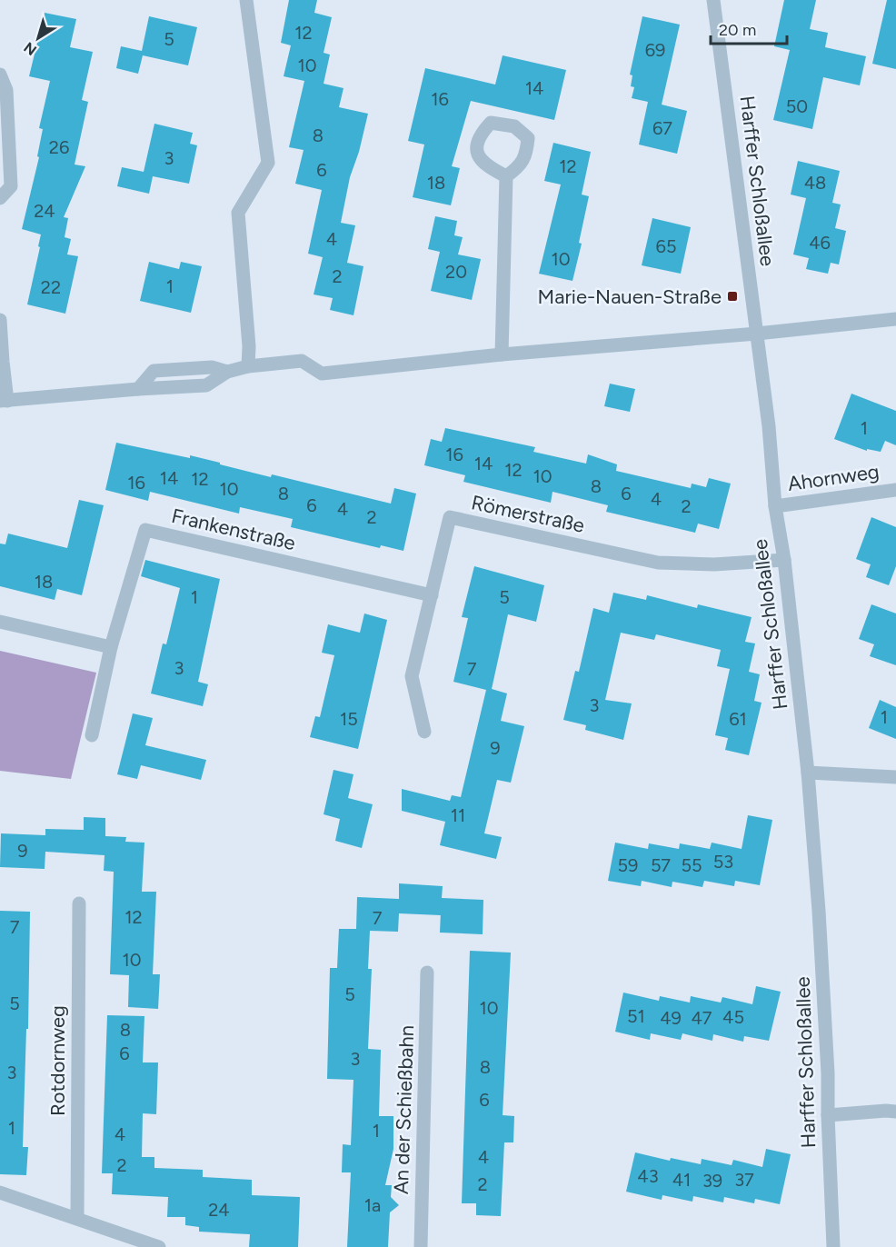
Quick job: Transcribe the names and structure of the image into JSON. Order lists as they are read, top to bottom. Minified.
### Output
{"streets":{"street":["Harffer Schloßallee","Ahornweg","Römerstraße","Frankenstraße","Rotdornweg","An der Schießbahn"]},"crossings":[["Harffer Schloßallee","Ahornweg"],["Harffer Schloßallee","Römerstraße"],["Römerstraße","Frankenstraße"]],"places":{"transit":["Marie-Nauen-Straße"]},"house_numbers":["12","5","69","10","14","16","50","67","8","26","3","12","6","18","48","24","4","46","65","10","20","2","1","22","1","16","14","12","10","14","12","16","8","10","8","6","4","6","2","4","2","18","1","5","3","7","3","1","15","61","9","11","9","53","59","57","55","12","7","7","10","5","5","10","51","45","49","47","8","6","3","8","3","6","1","1","4","4","2","43","41","37","39","2","1a","24"],"scale_bar":"20 m","north":"bottom left"}
